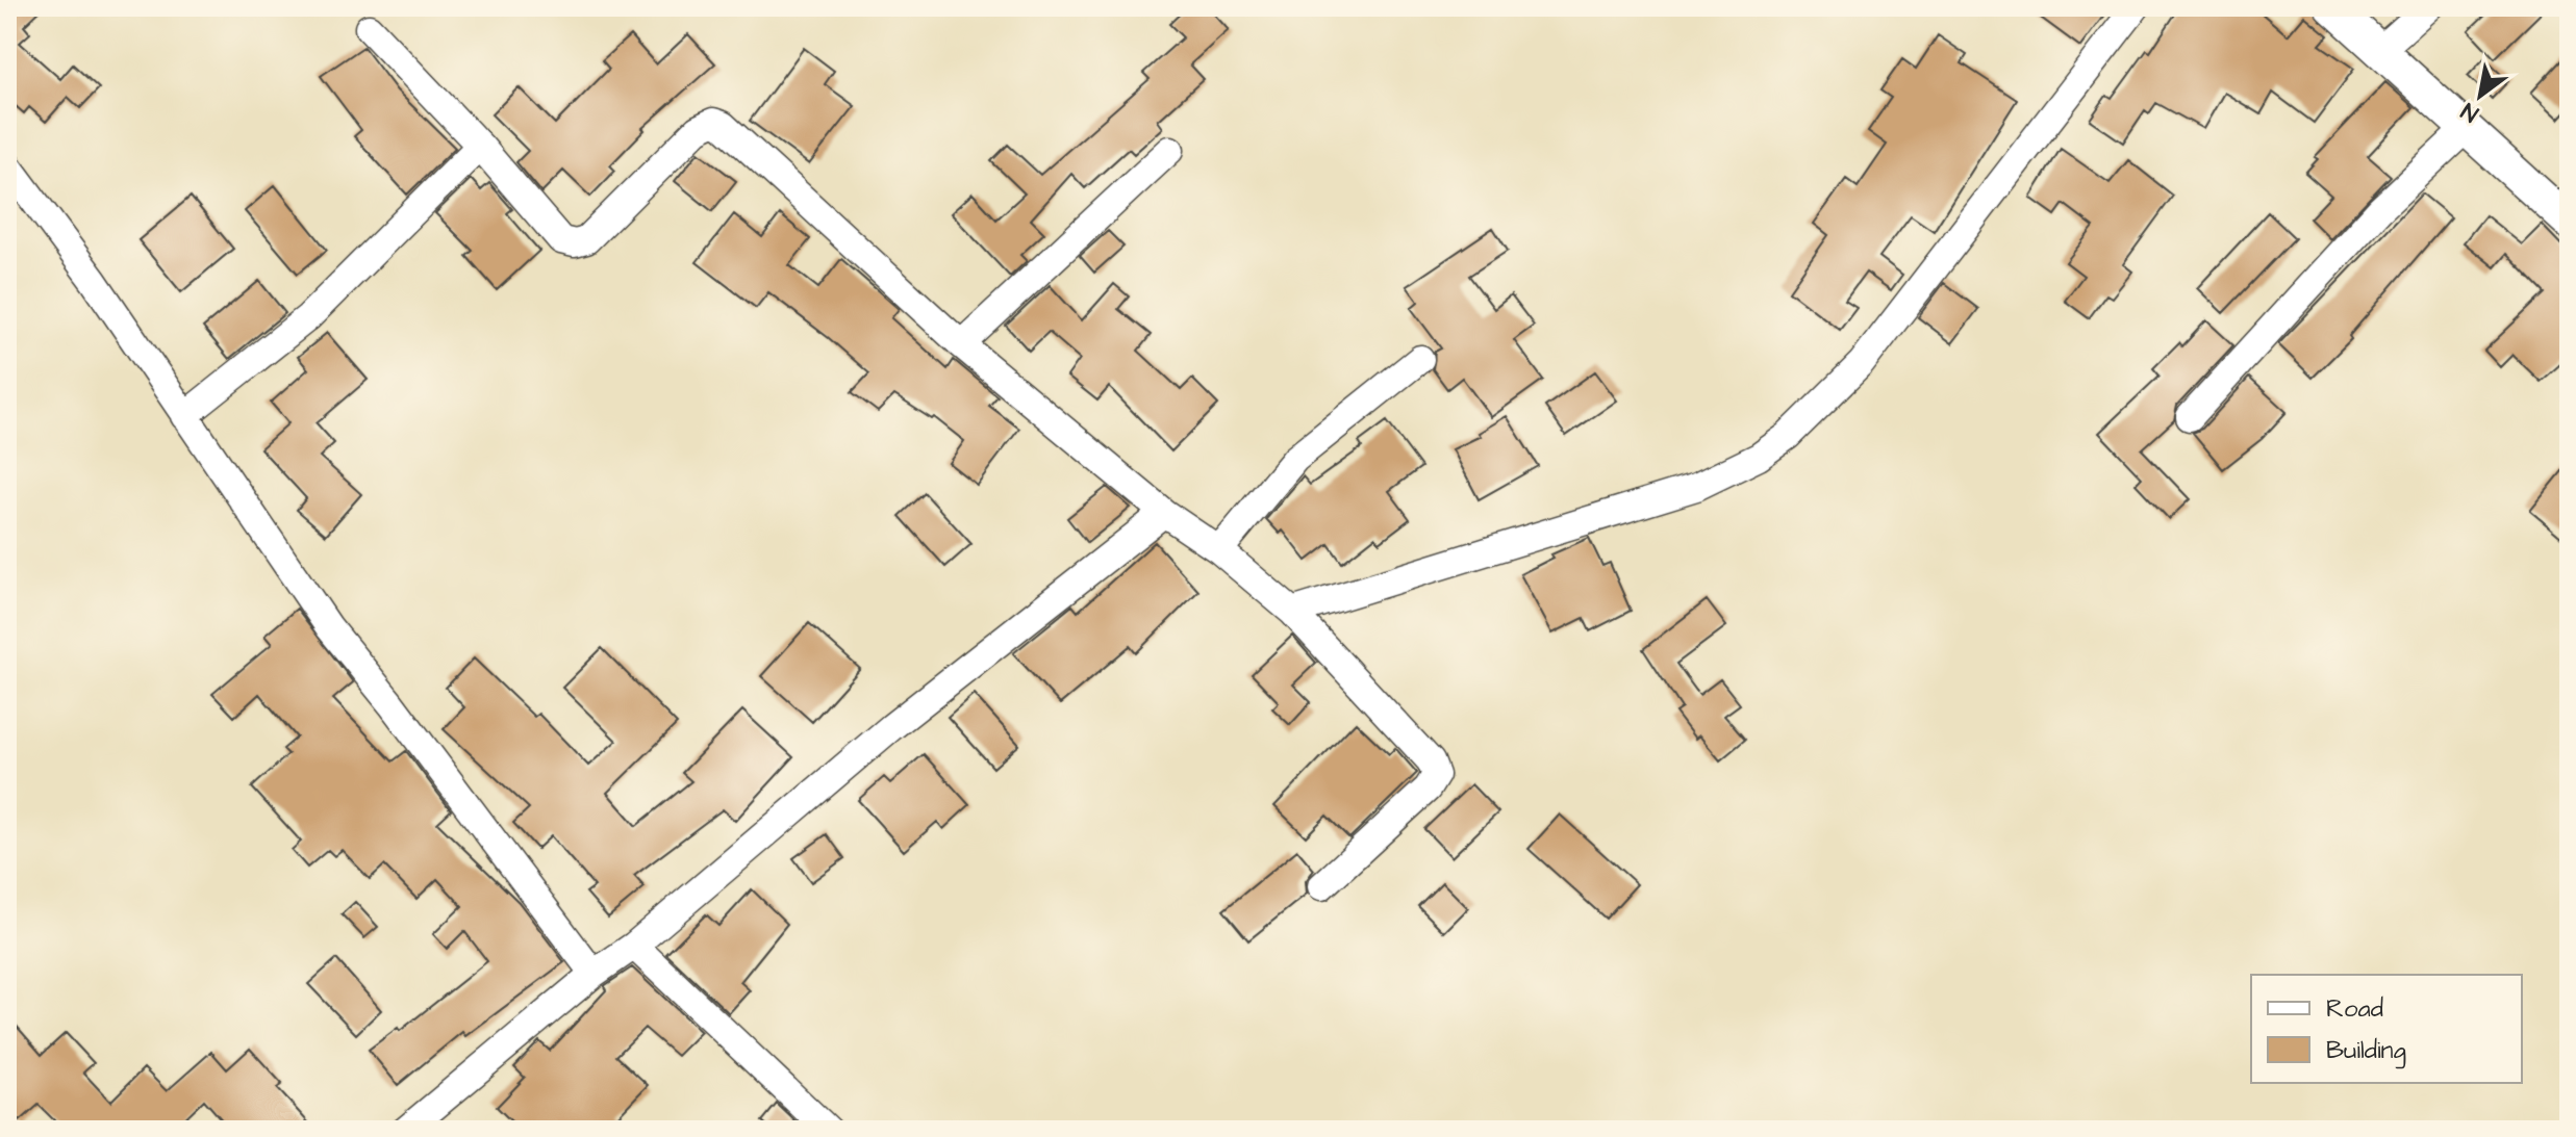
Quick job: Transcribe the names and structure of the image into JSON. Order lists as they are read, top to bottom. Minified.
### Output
{"legend":["Road","Building"],"north":"bottom left"}
